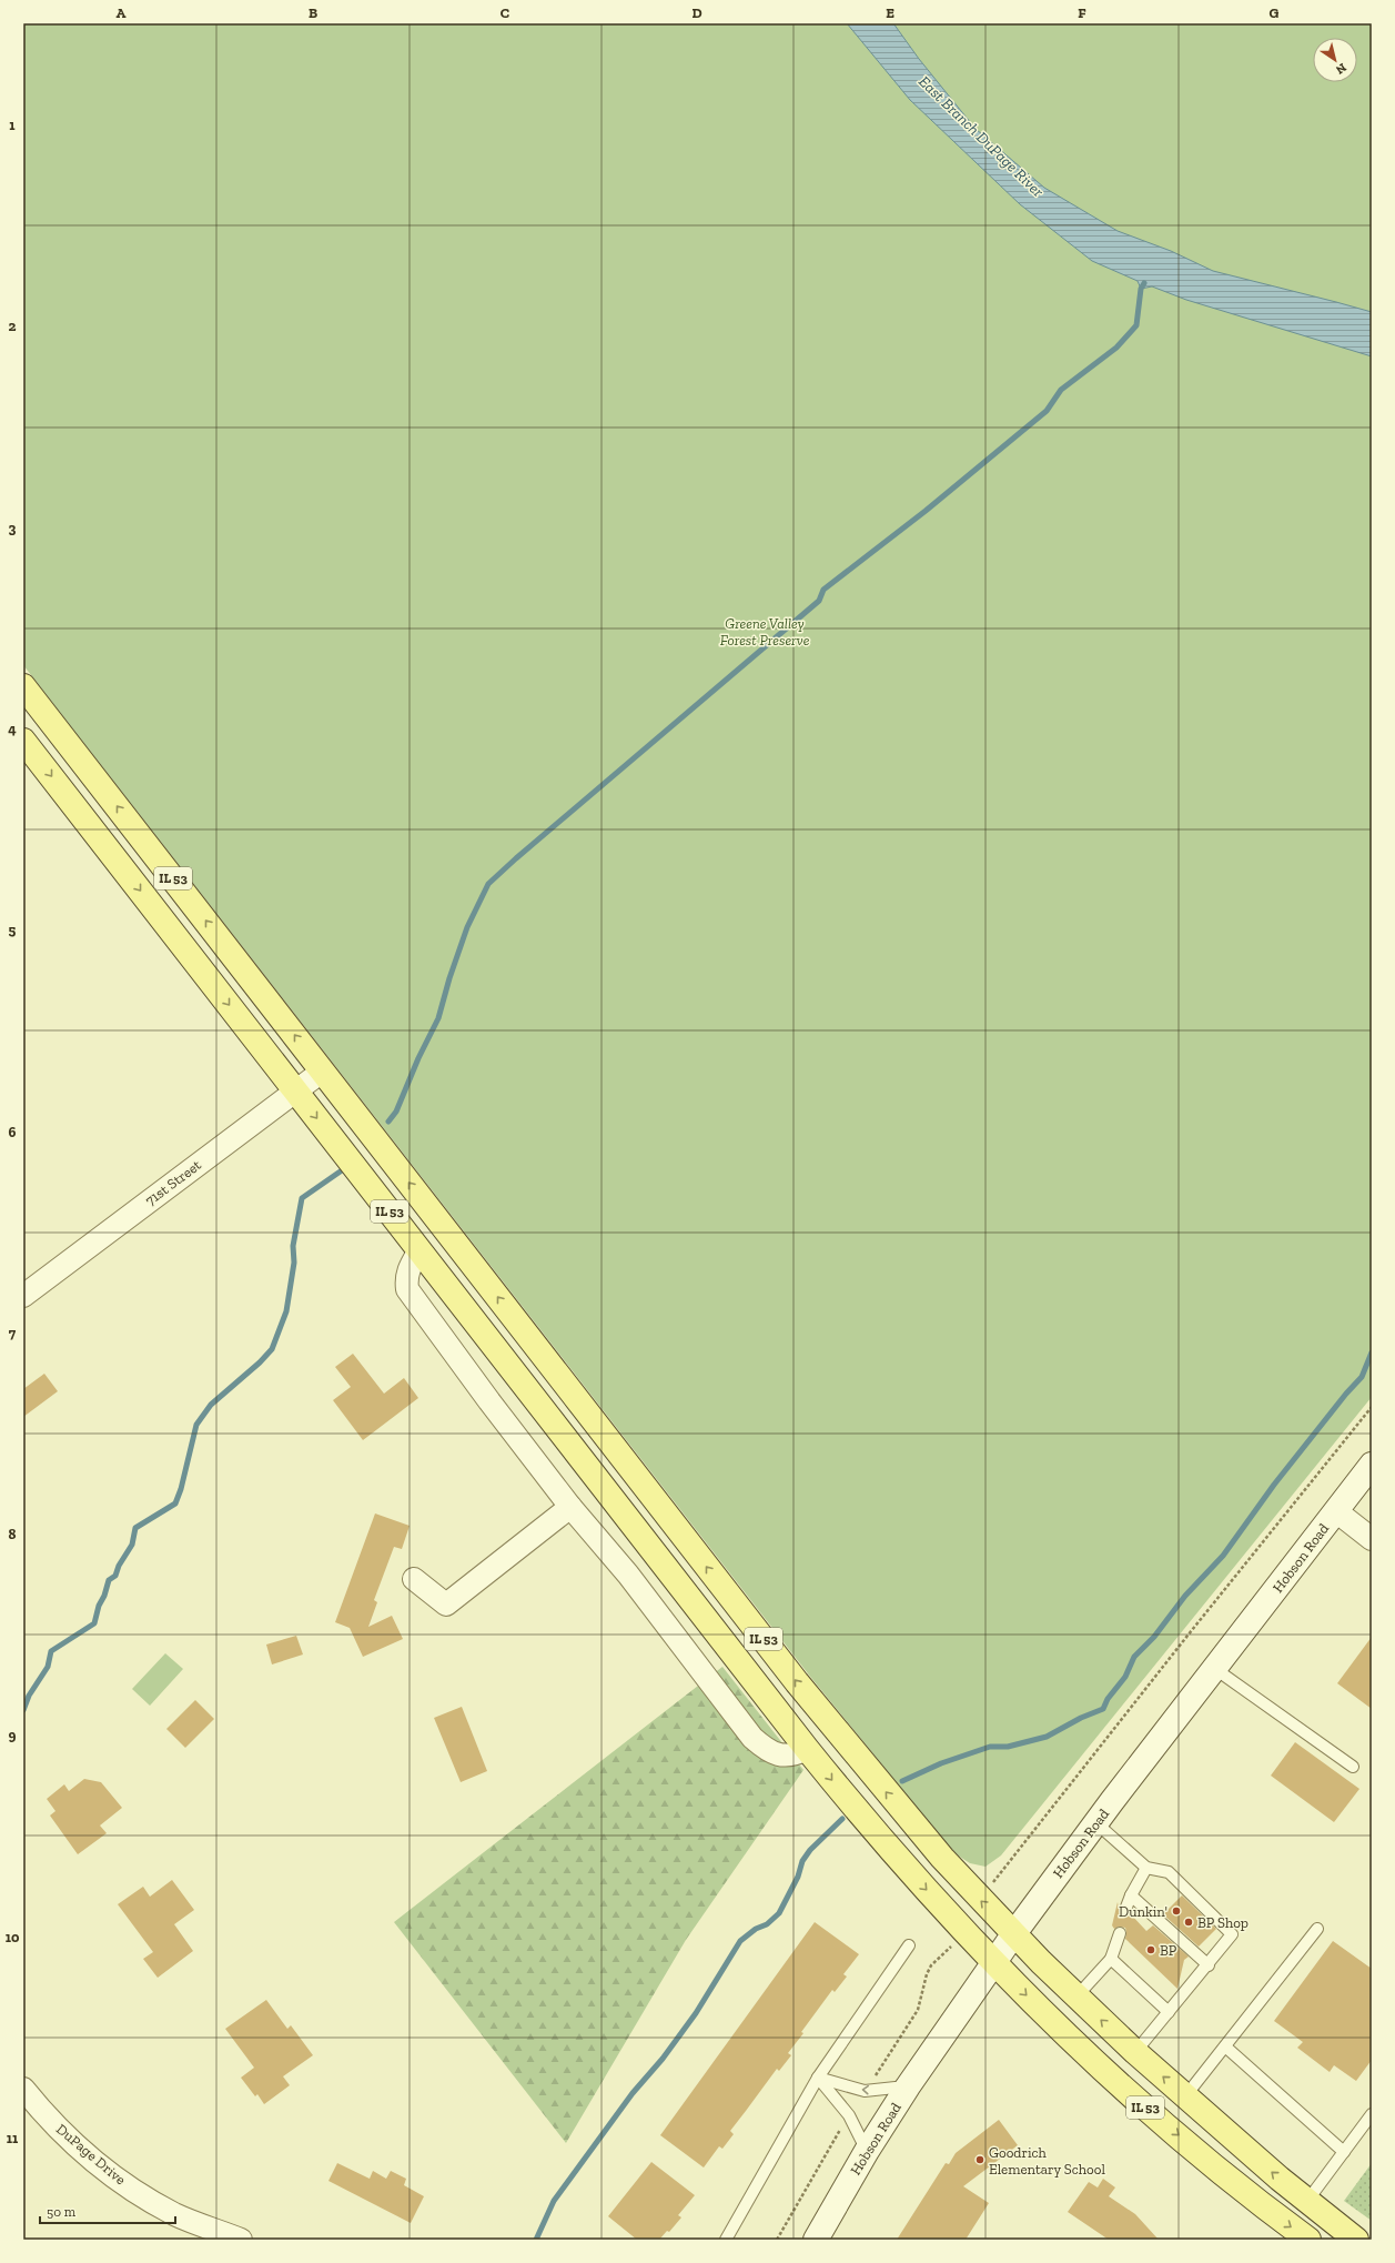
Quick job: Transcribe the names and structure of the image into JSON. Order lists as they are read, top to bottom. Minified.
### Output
{"streets":{"main road":["IL 53","Hobson Road"],"street":["71st Street","DuPage Drive"]},"crossings":[["IL 53","71st Street"],["IL 53","Hobson Road"]],"water":["East Branch DuPage River"],"parks":["Greene Valley Forest Preserve"],"places":["Dunkin'","BP Shop","BP","Goodrich Elementary School"],"scale_bar":"50 m","north":"bottom right","grid":{"columns":["A","B","C","D","E","F","G"],"rows":["1","2","3","4","5","6","7","8","9","10","11"]}}
